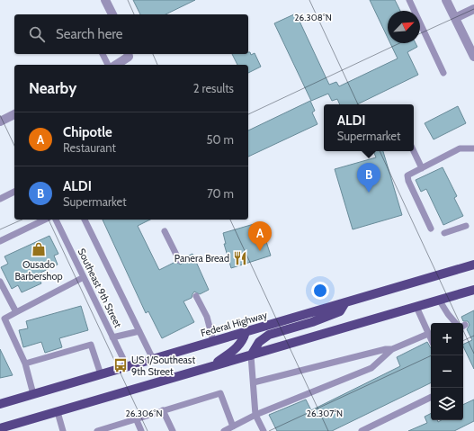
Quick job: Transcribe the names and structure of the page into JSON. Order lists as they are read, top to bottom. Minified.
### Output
{"streets":{"main road":["Federal Highway"],"lane":["Southeast 9th Street"]},"crossings":[["Southeast 9th Street","Federal Highway"]],"places":{"shop":["Ousado Barbershop"],"restaurant":["Panera Bread"],"bus stop":["US 1/Southeast 9th Street"]},"north":"top right","page":{"search":"Search here","heading":["Nearby","2 results"],"popup":["ALDI","Supermarket"],"list":[{"mark":"A","name":"Chipotle","note":"Restaurant","value":"50 m"},{"mark":"B","name":"ALDI","note":"Supermarket","value":"70 m"}],"pins":["B","A"],"map_buttons":["+","−"]},"coordinates":["26.308°N","26.306°N","26.307°N"]}
